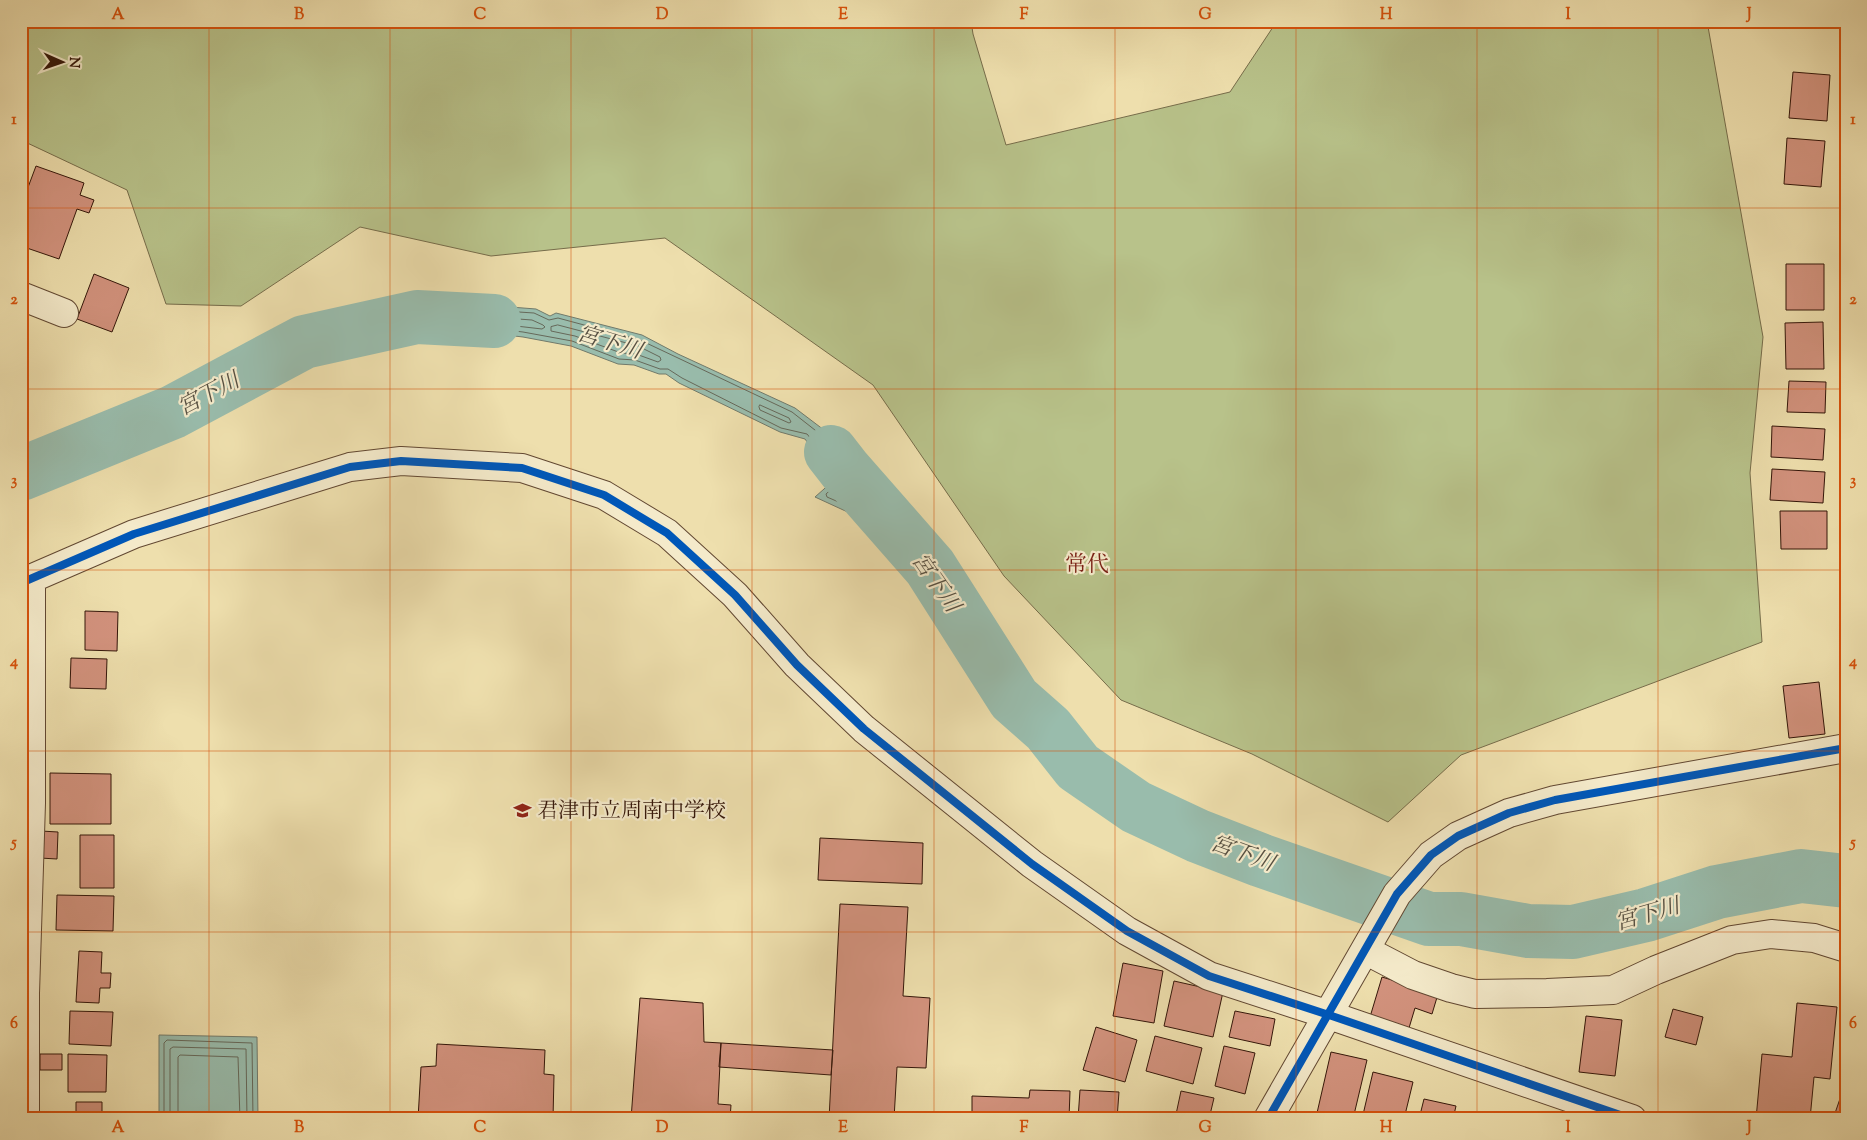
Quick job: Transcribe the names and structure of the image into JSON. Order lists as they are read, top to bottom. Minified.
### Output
{"districts":["常代"],"water":["宮下川"],"places":{"school or university":["君津市立周南中学校"]},"north":"right","grid":{"columns":["A","B","C","D","E","F","G","H","I","J"],"rows":["1","2","3","4","5","6"]}}
